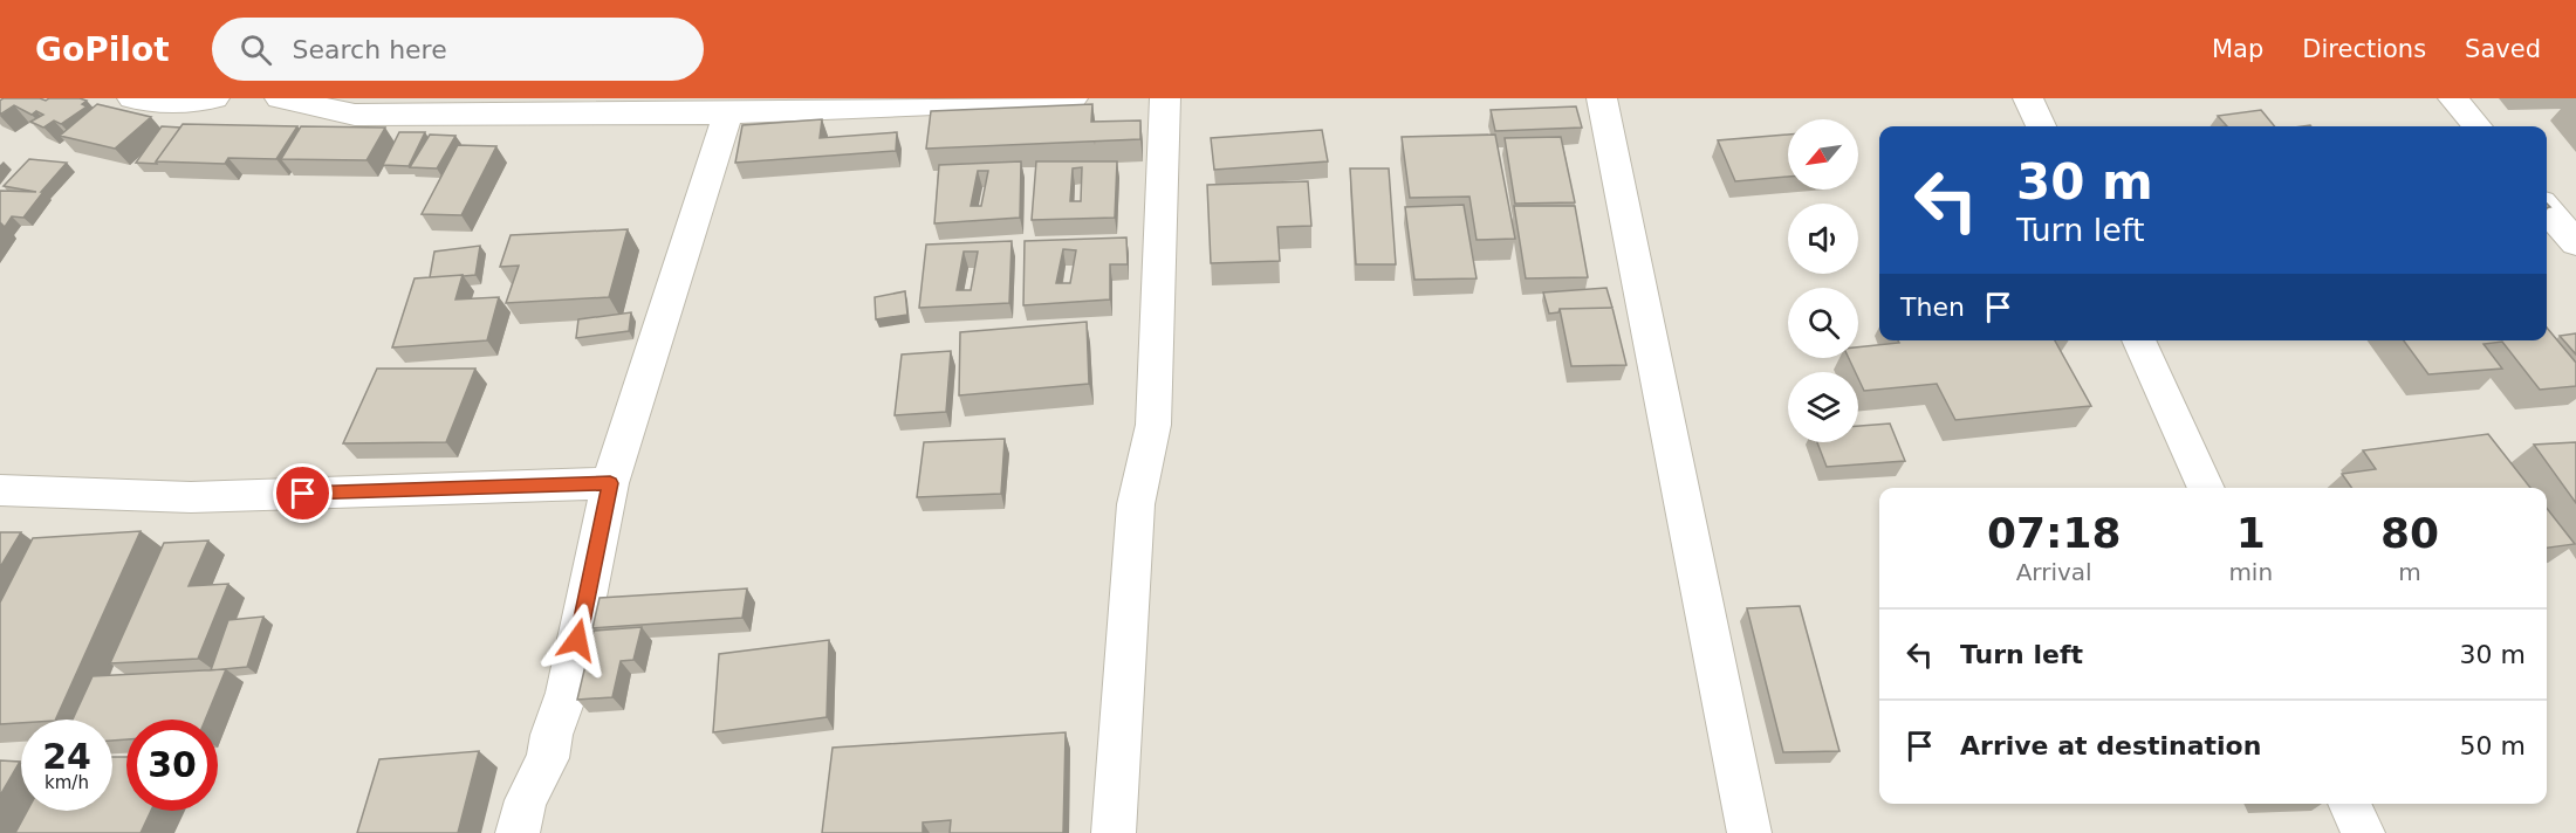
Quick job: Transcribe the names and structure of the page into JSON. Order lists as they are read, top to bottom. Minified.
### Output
{"north":"bottom left","page":{"header":"GoPilot","search":"Search here","nav":["Map","Directions","Saved"],"turn":["30 m","Turn left"],"then":"Then","eta":["07:18","Arrival","1","min","80","m"],"list":[{"name":"Turn left","value":"30 m"},{"name":"Arrive at destination","value":"50 m"}],"speed":"24 km/h","limit":"30"}}
